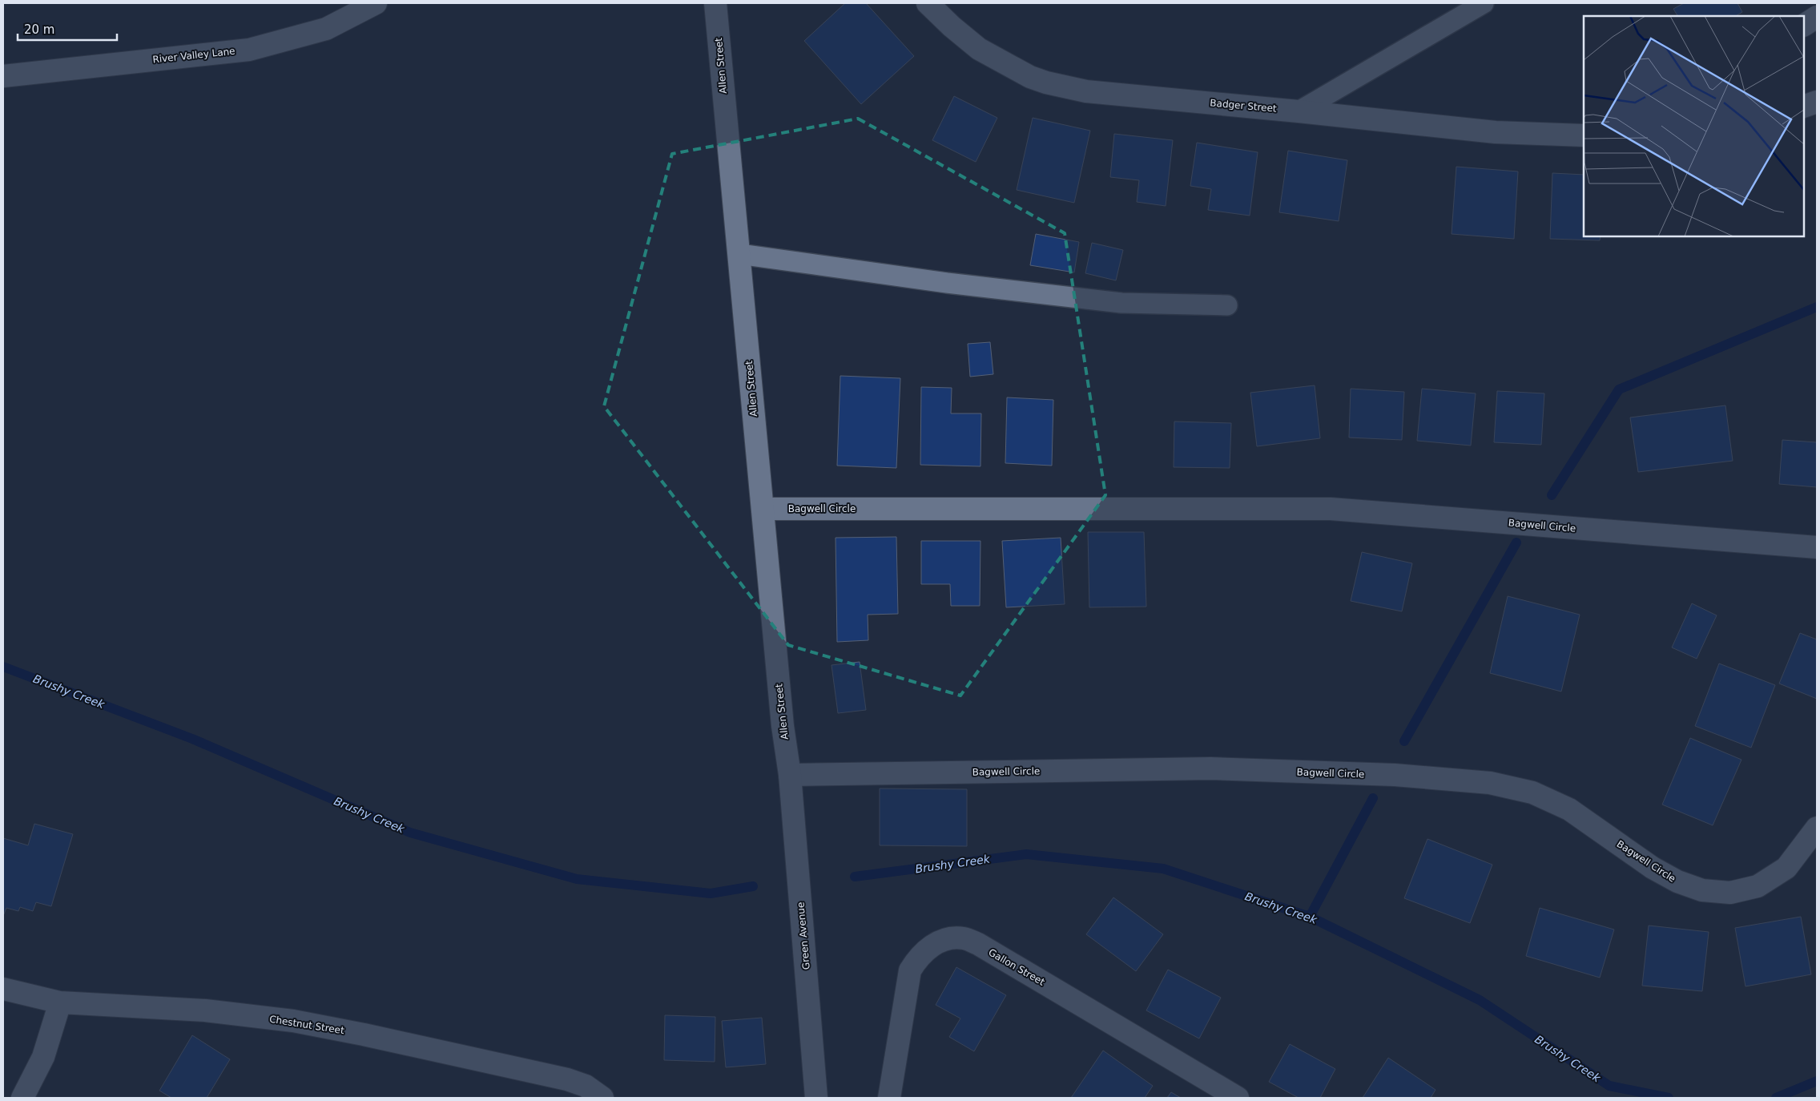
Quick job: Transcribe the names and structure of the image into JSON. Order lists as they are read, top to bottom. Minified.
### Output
{"streets":{"street":["River Valley Lane","Allen Street","Badger Street","Bagwell Circle","Green Avenue","Gallon Street","Chestnut Street"]},"crossings":[["Allen Street","Bagwell Circle"],["Allen Street","Green Avenue"],["Bagwell Circle","Green Avenue"]],"water":["Brushy Creek"],"scale_bar":"20 m"}
